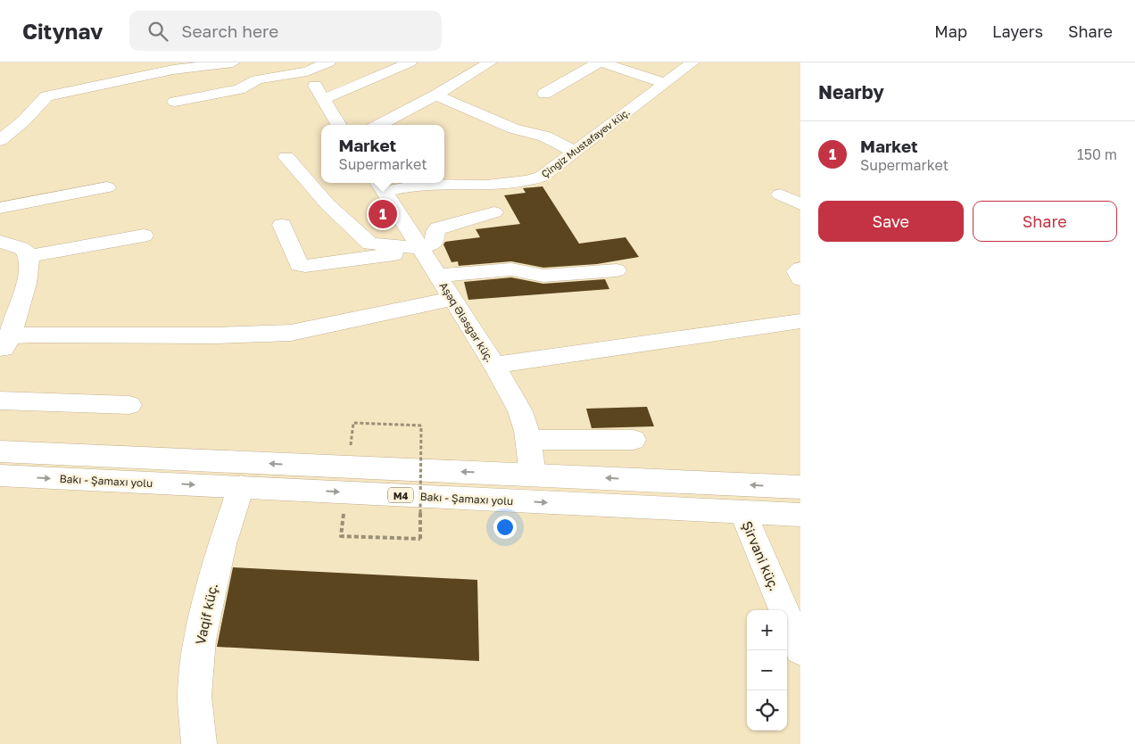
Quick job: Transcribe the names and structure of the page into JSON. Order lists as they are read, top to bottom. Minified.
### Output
{"streets":{"main road":["Çingiz Mustafayev küç.","Aşəq Ələsgər küç.","Bakı - Şamaxı yolu","M4","Şirvani küç.","Vaqif küç."]},"crossings":[["Çingiz Mustafayev küç.","Aşəq Ələsgər küç."],["Bakı - Şamaxı yolu","Şirvani küç."],["Bakı - Şamaxı yolu","Vaqif küç."]],"page":{"header":"Citynav","search":"Search here","nav":["Map","Layers","Share"],"heading":"Nearby","list":[{"mark":"1","name":"Market","note":"Supermarket","value":"150 m"}],"popup":["Market","Supermarket"],"buttons":["Save","Share"],"pins":"1","map_buttons":["+","−"]}}
